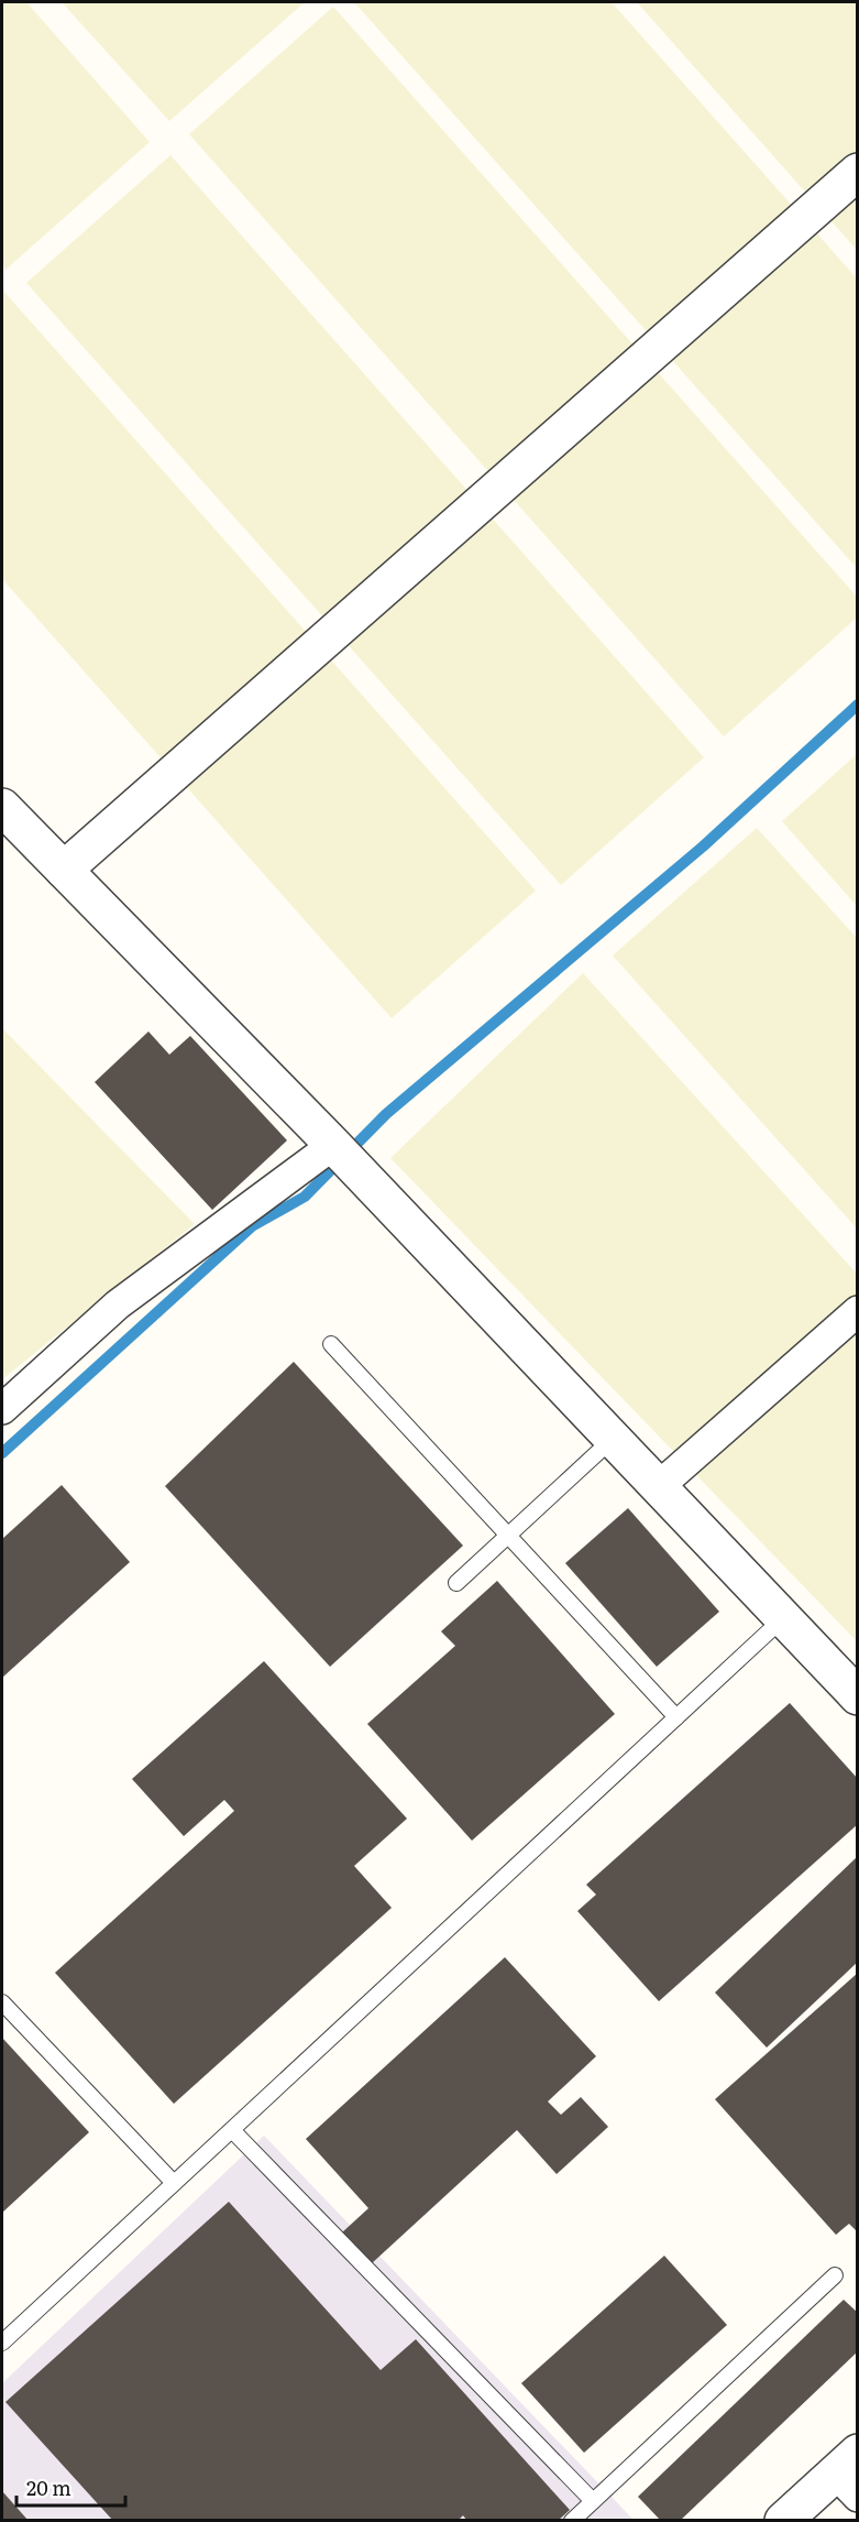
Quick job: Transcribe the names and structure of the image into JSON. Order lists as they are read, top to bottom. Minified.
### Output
{"scale_bar":"20 m"}
